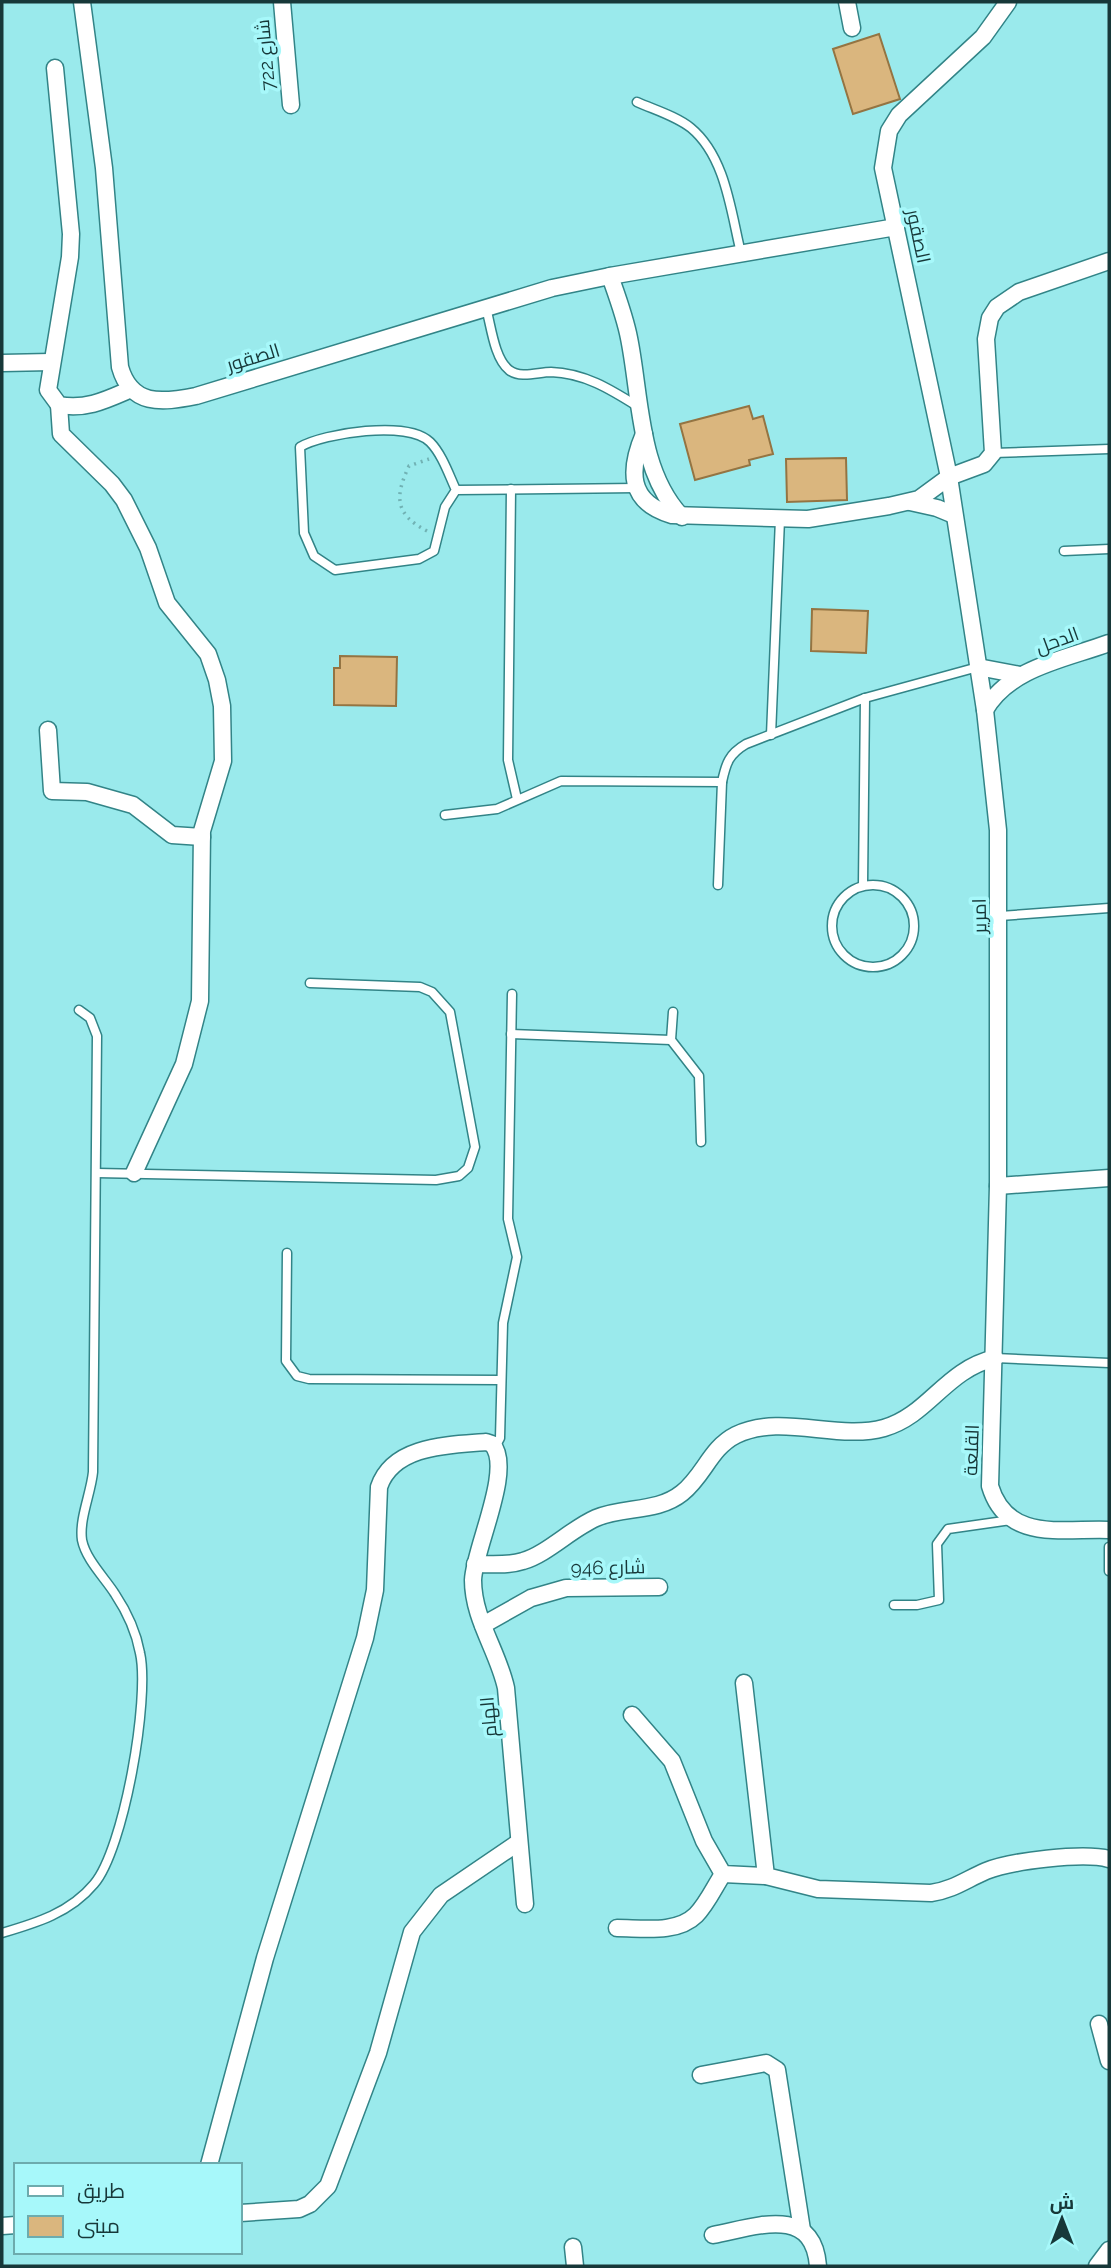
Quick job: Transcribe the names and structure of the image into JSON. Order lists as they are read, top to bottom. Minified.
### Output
{"streets":{"street":["شارع 722","الصقور","الدحل","امرير","القلعة","شارع 946","الهام"]},"crossings":[["الصقور","امرير"],["امرير","القلعة"],["شارع 946","الهام"]],"legend":["طريق","مبنى"],"north":"top"}
